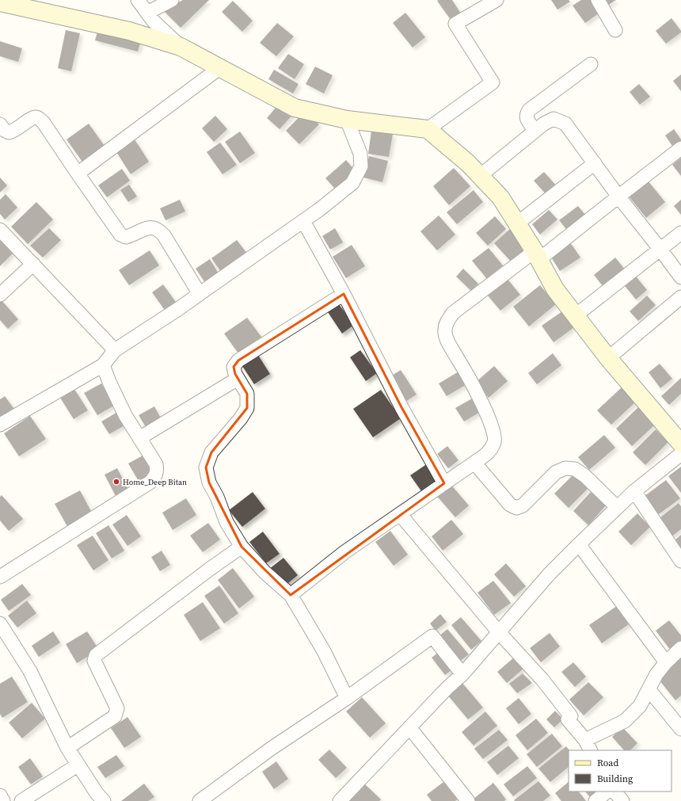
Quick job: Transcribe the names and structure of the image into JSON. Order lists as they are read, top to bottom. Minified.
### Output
{"places":["Home_Deep Bitan"],"legend":["Road","Building"]}
